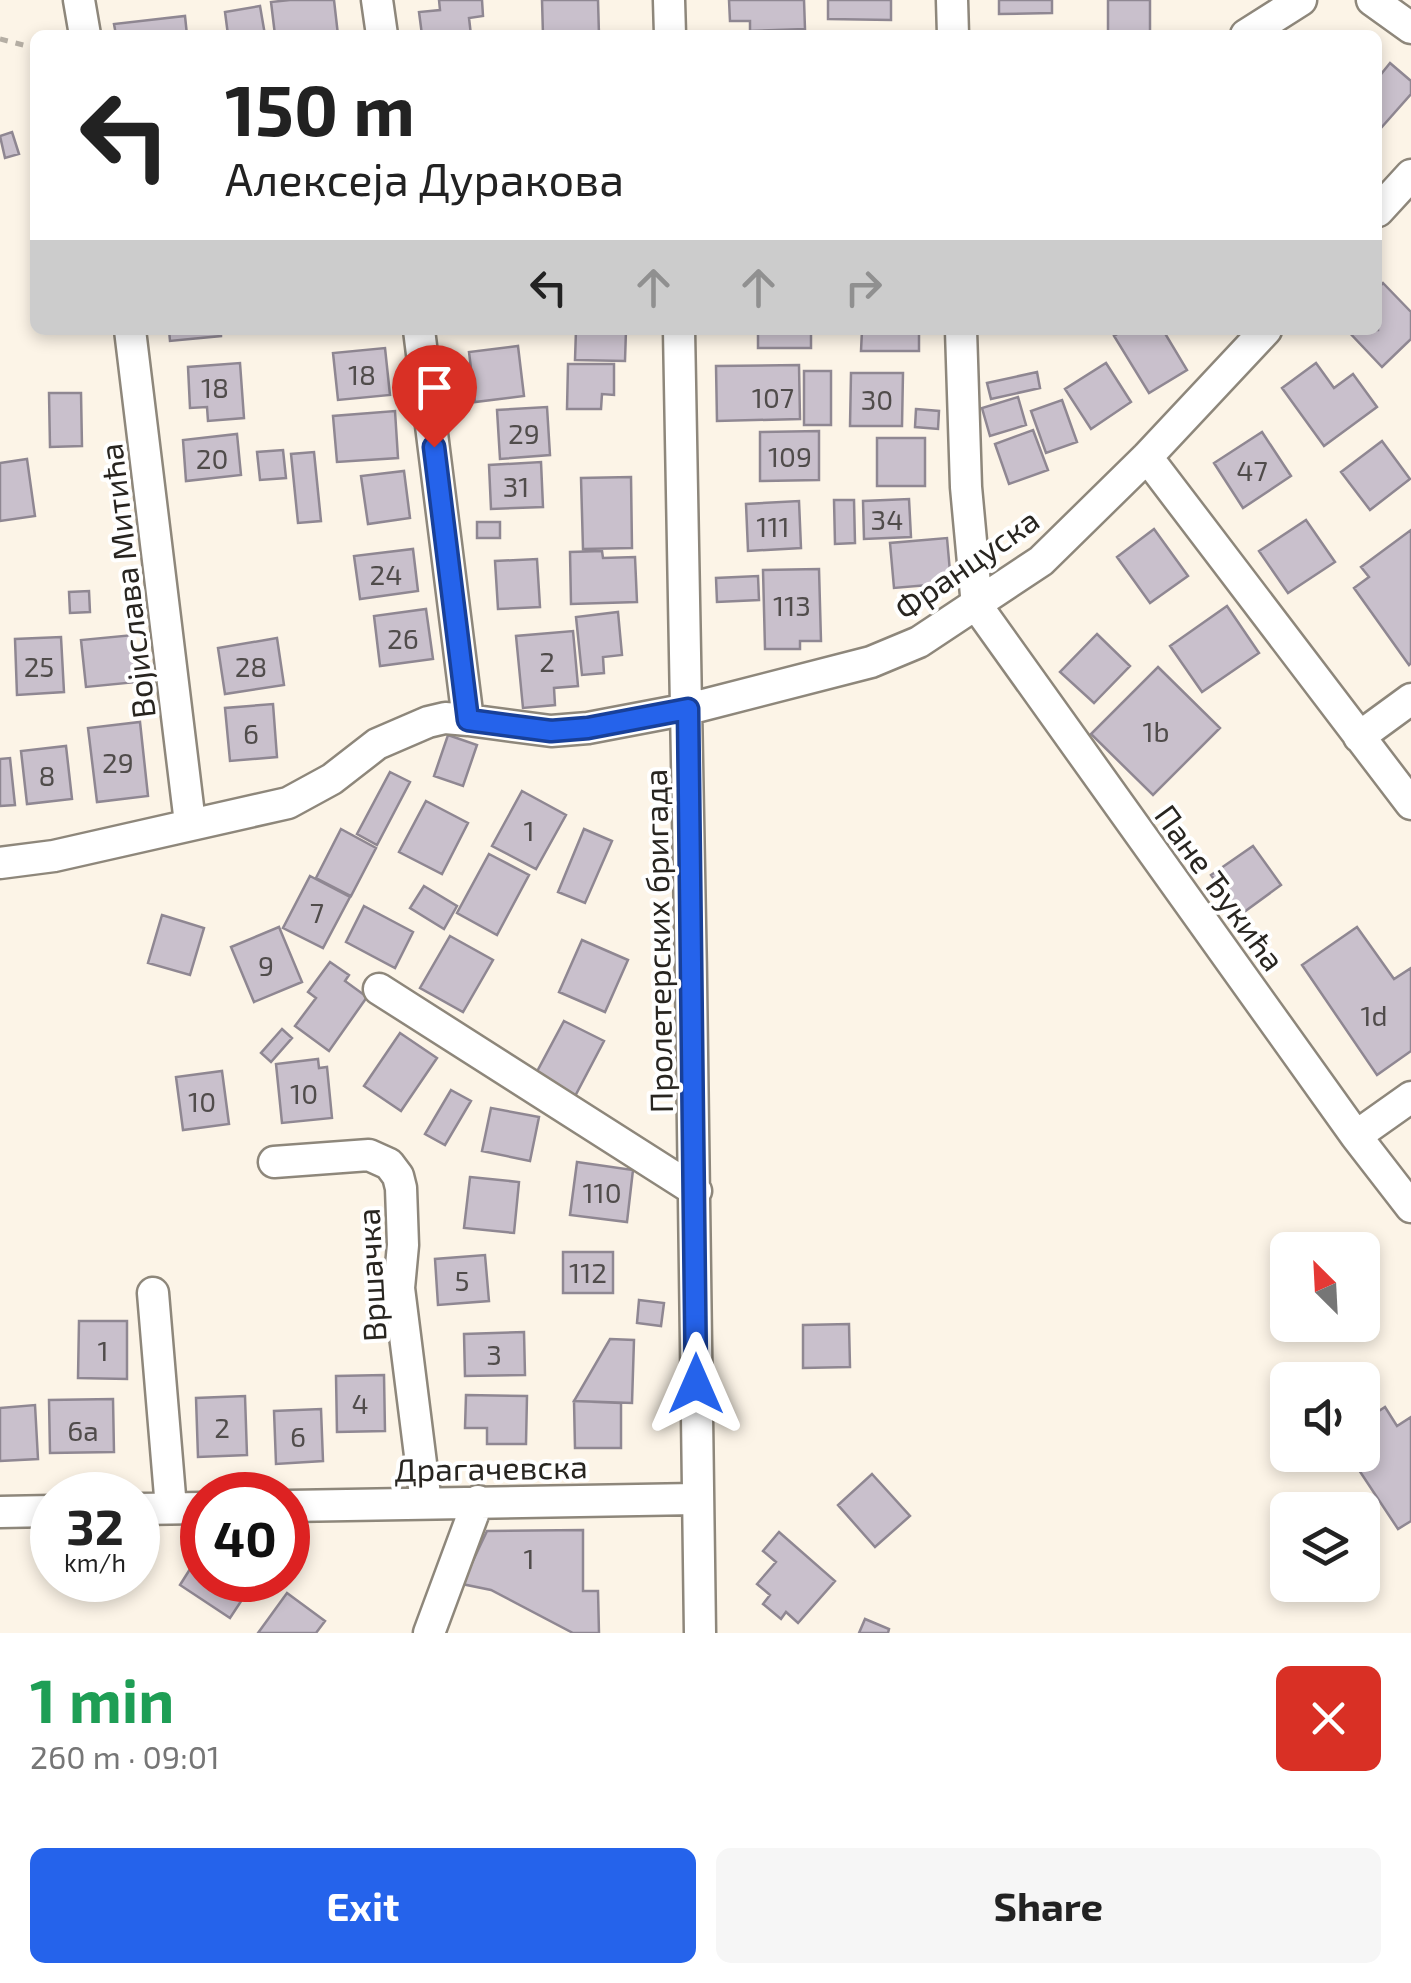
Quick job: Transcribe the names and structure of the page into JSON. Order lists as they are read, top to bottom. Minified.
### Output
{"streets":{"street":["Француска","Војислава Митића","Пане Ђукића","Пролетерских бригада","Вршачка","Драгачевска"]},"crossings":[["Француска","Војислава Митића"],["Француска","Пане Ђукића"],["Француска","Пролетерских бригада"],["Пролетерских бригада","Драгачевска"],["Вршачка","Драгачевска"]],"house_numbers":["18","18","107","30","29","109","20","47","31","34","111","24","113","26","2","25","28","1b","6","29","8","1","7","9","1d","10","10","110","112","5","1","3","4","2","6a","6","1"],"north":"top left","page":{"turn":["150 m","Алексеја Дуракова"],"speed":"32 km/h","limit":"40","heading":["1 min","260 m · 09:01"],"buttons":["Exit","Share"]}}
